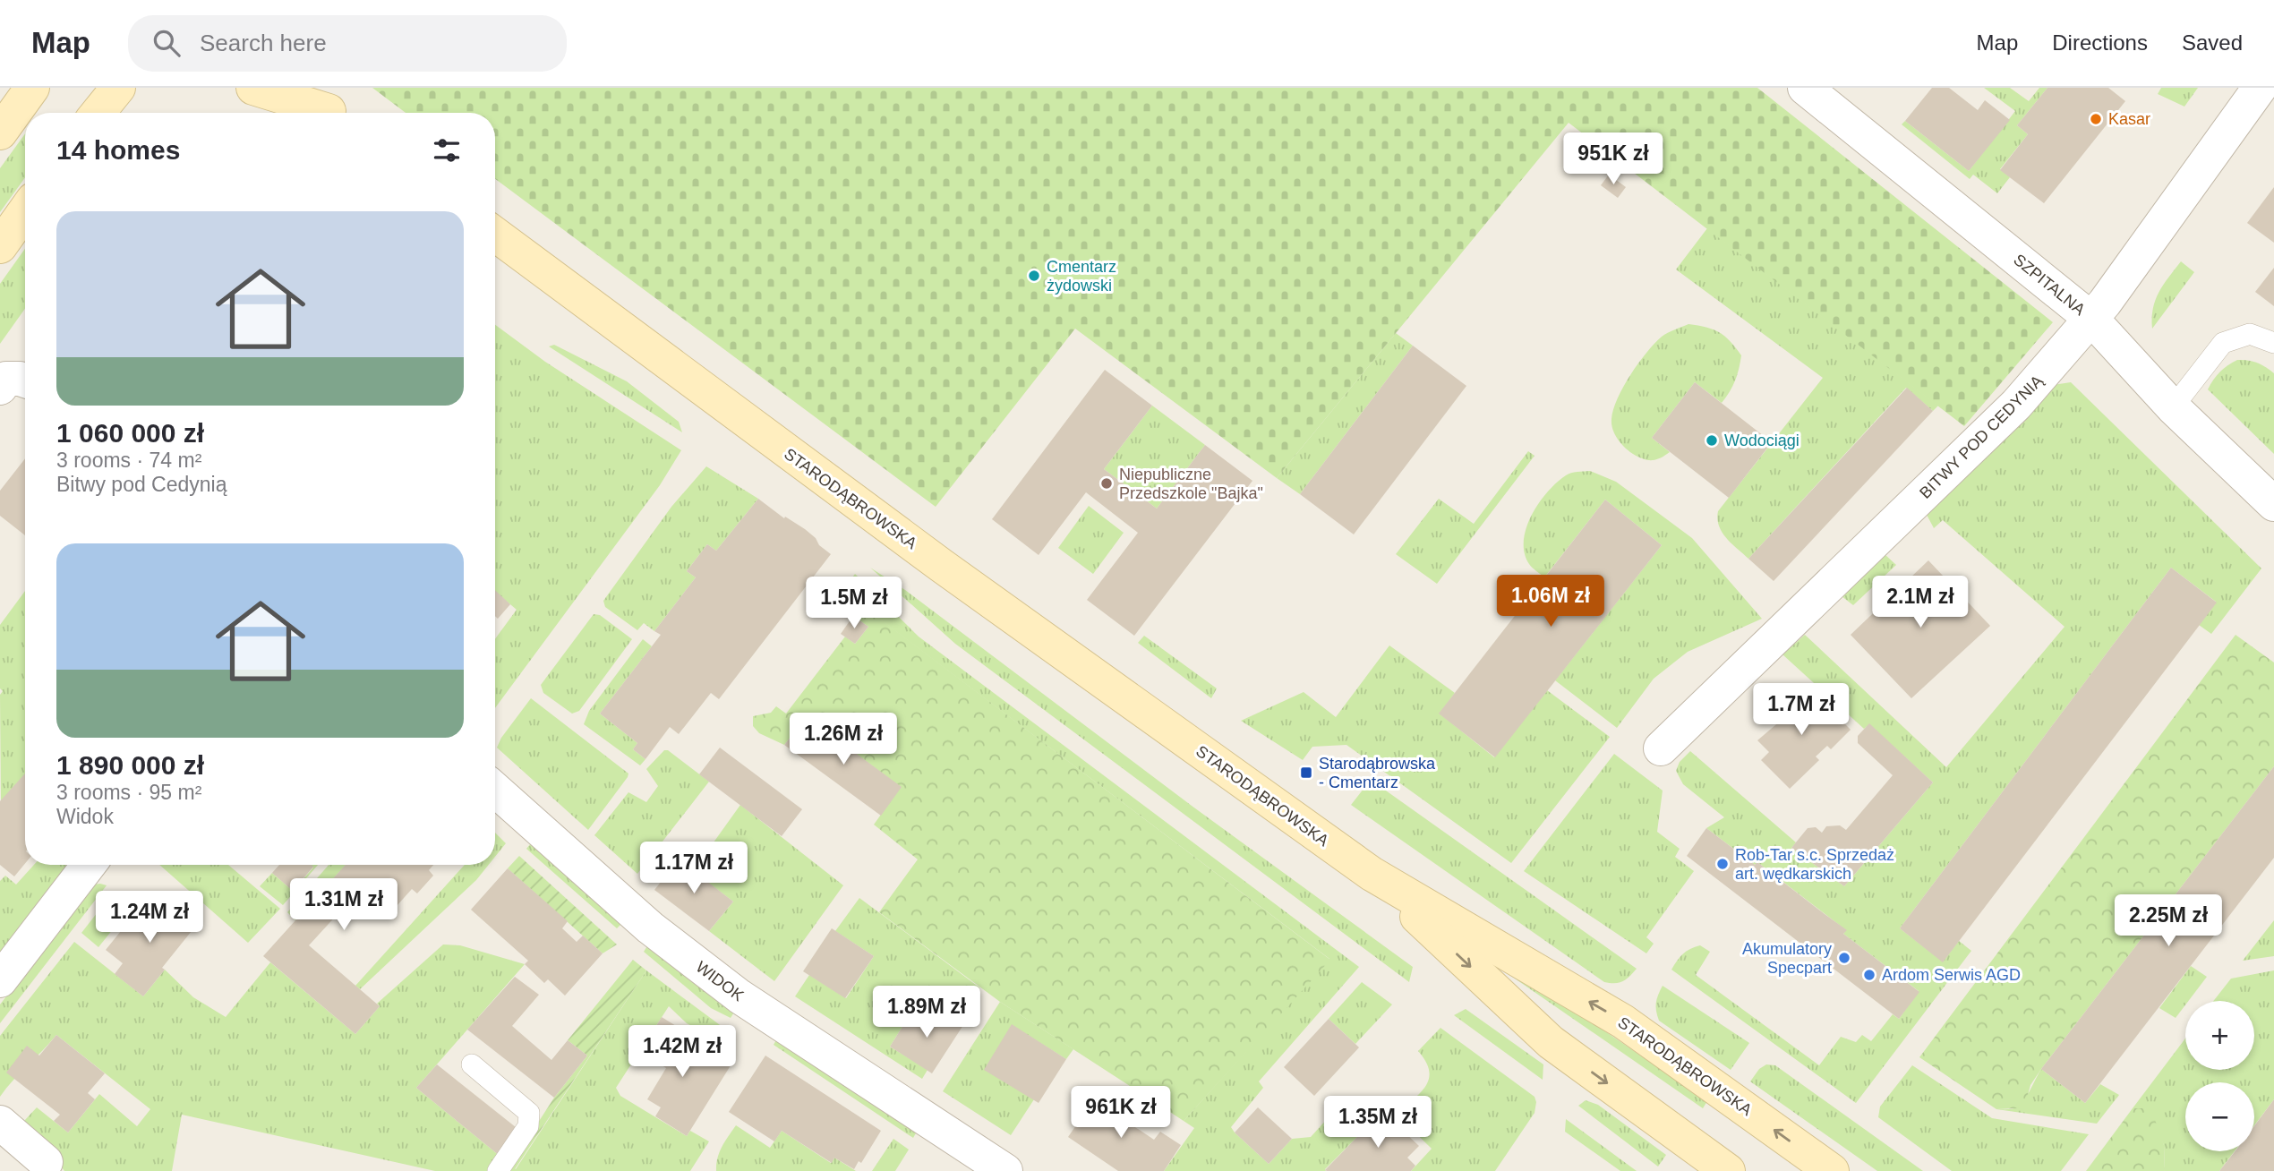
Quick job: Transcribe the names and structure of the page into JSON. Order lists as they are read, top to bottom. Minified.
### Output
{"streets":{"street":["SZPITALNA","BITWY POD CEDYNIĄ","STARODĄBROWSKA","WIDOK"]},"crossings":[["SZPITALNA","BITWY POD CEDYNIĄ"]],"places":{"other":["Kasar","Cmentarz żydowski","Wodociągi","Niepubliczne Przedszkole \"Bajka\"","Rob-Tar s.c. Sprzedaż art. wędkarskich","Akumulatory Specpart","Ardom Serwis AGD"],"transit":["Starodąbrowska - Cmentarz"]},"page":{"header":"Map","search":"Search here","nav":["Map","Directions","Saved"],"heading":"14 homes","price":["951K zł","1.06M zł","2.1M zł","1.5M zł","1.7M zł","1.26M zł","1.17M zł","1.31M zł","1.24M zł","2.25M zł","1.89M zł","1.42M zł","961K zł","1.35M zł"],"list":[{"name":"1 060 000 zł","note":"3 rooms · 74 m² · Bitwy pod Cedynią"},{"name":"1 890 000 zł","note":"3 rooms · 95 m² · Widok"}],"map_buttons":["+","−"]}}
